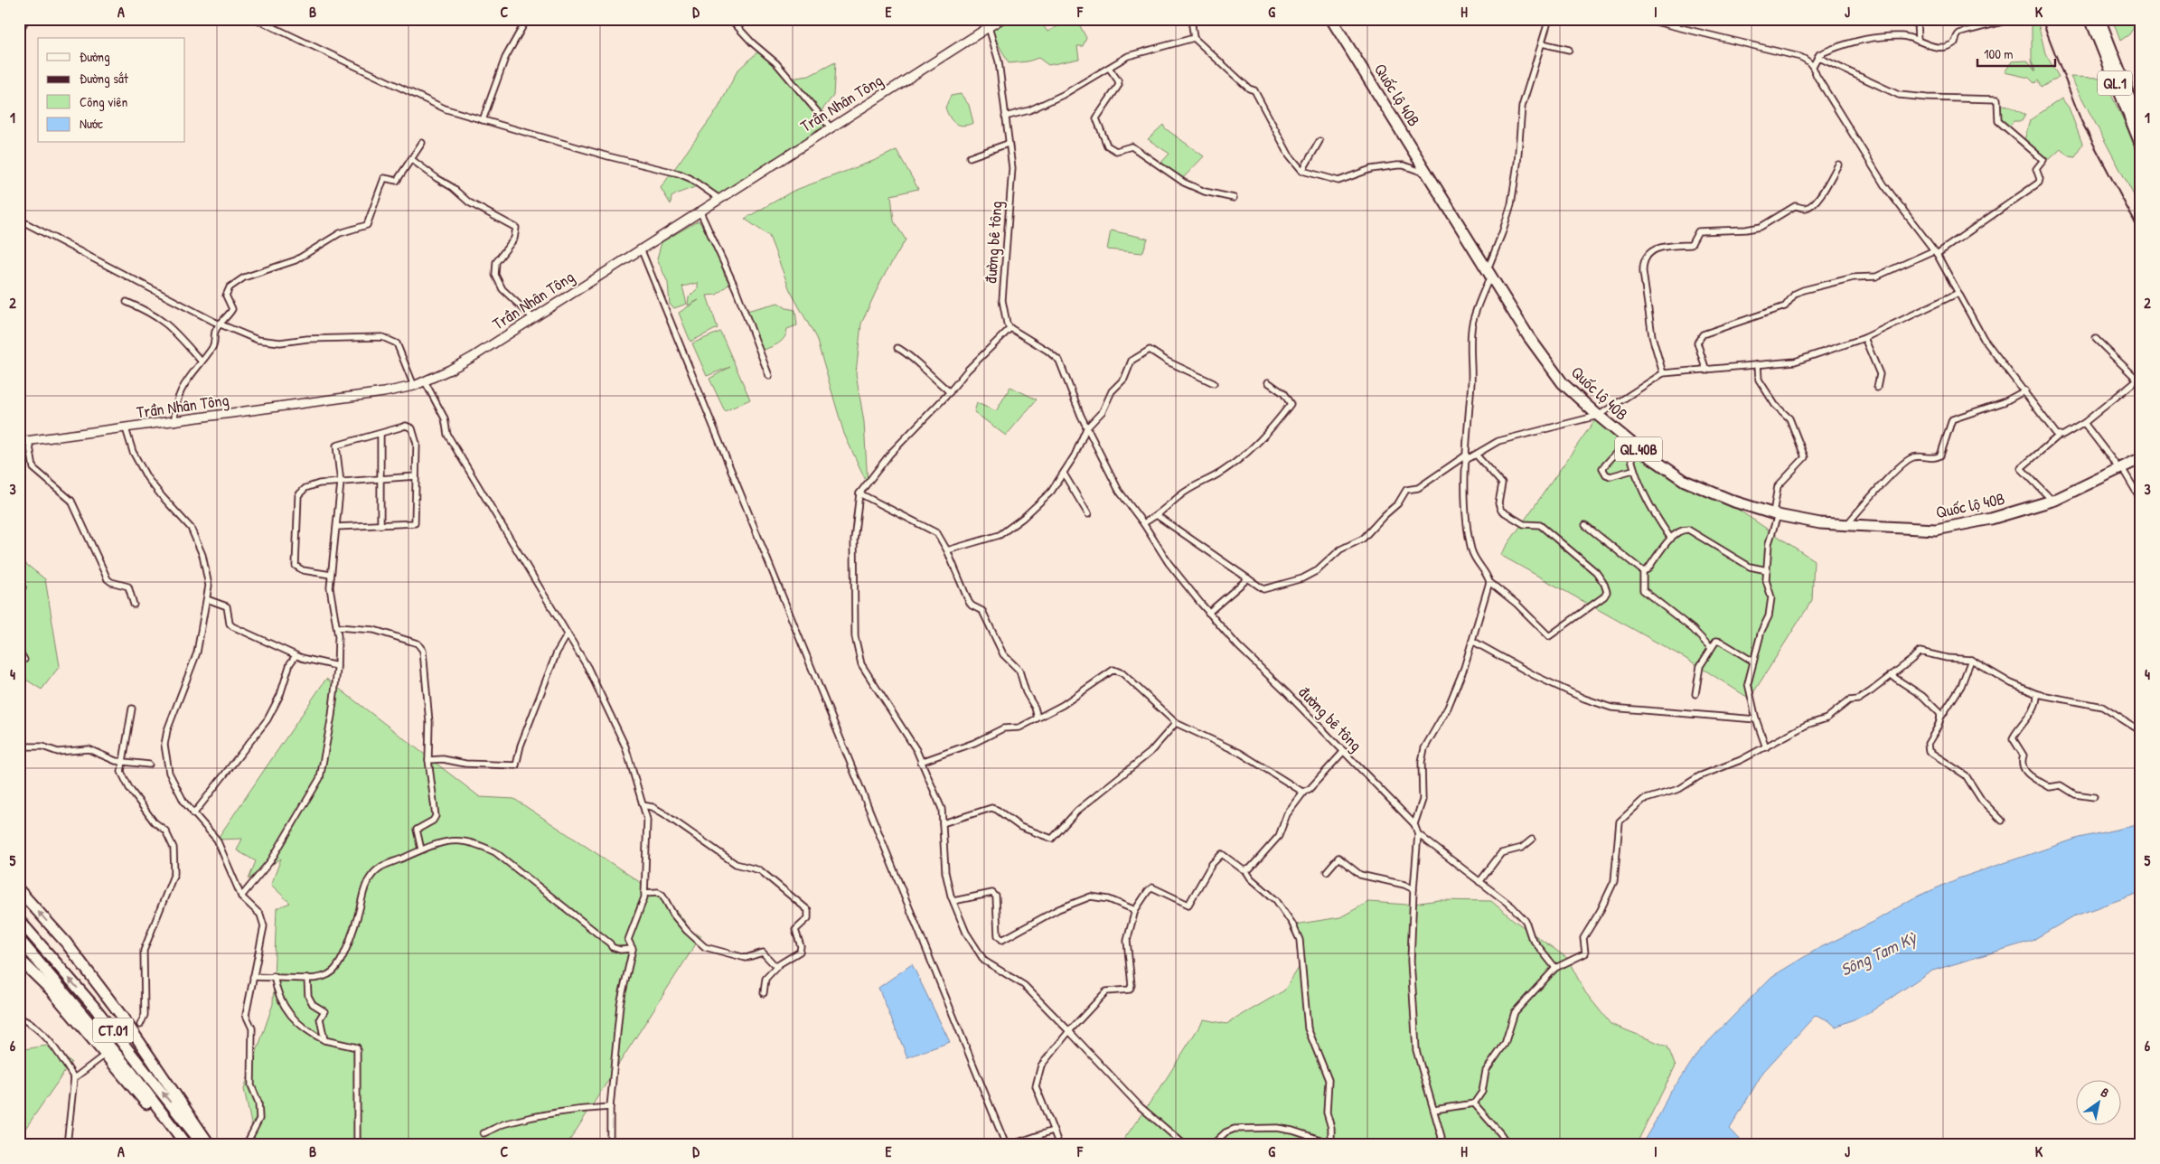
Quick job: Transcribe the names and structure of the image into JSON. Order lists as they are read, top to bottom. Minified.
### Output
{"streets":{"highway":["QL.1","Quốc lộ 40B","QL.40B","CT.01"],"street":["Trần Nhân Tông","đường bê tông"]},"crossings":[["Trần Nhân Tông","đường bê tông"]],"water":["Sông Tam Kỳ"],"legend":["Đường","Đường sắt","Công viên","Nước"],"scale_bar":"100 m","north":"top right","grid":{"columns":["A","B","C","D","E","F","G","H","I","J","K"],"rows":["1","2","3","4","5","6"]}}
